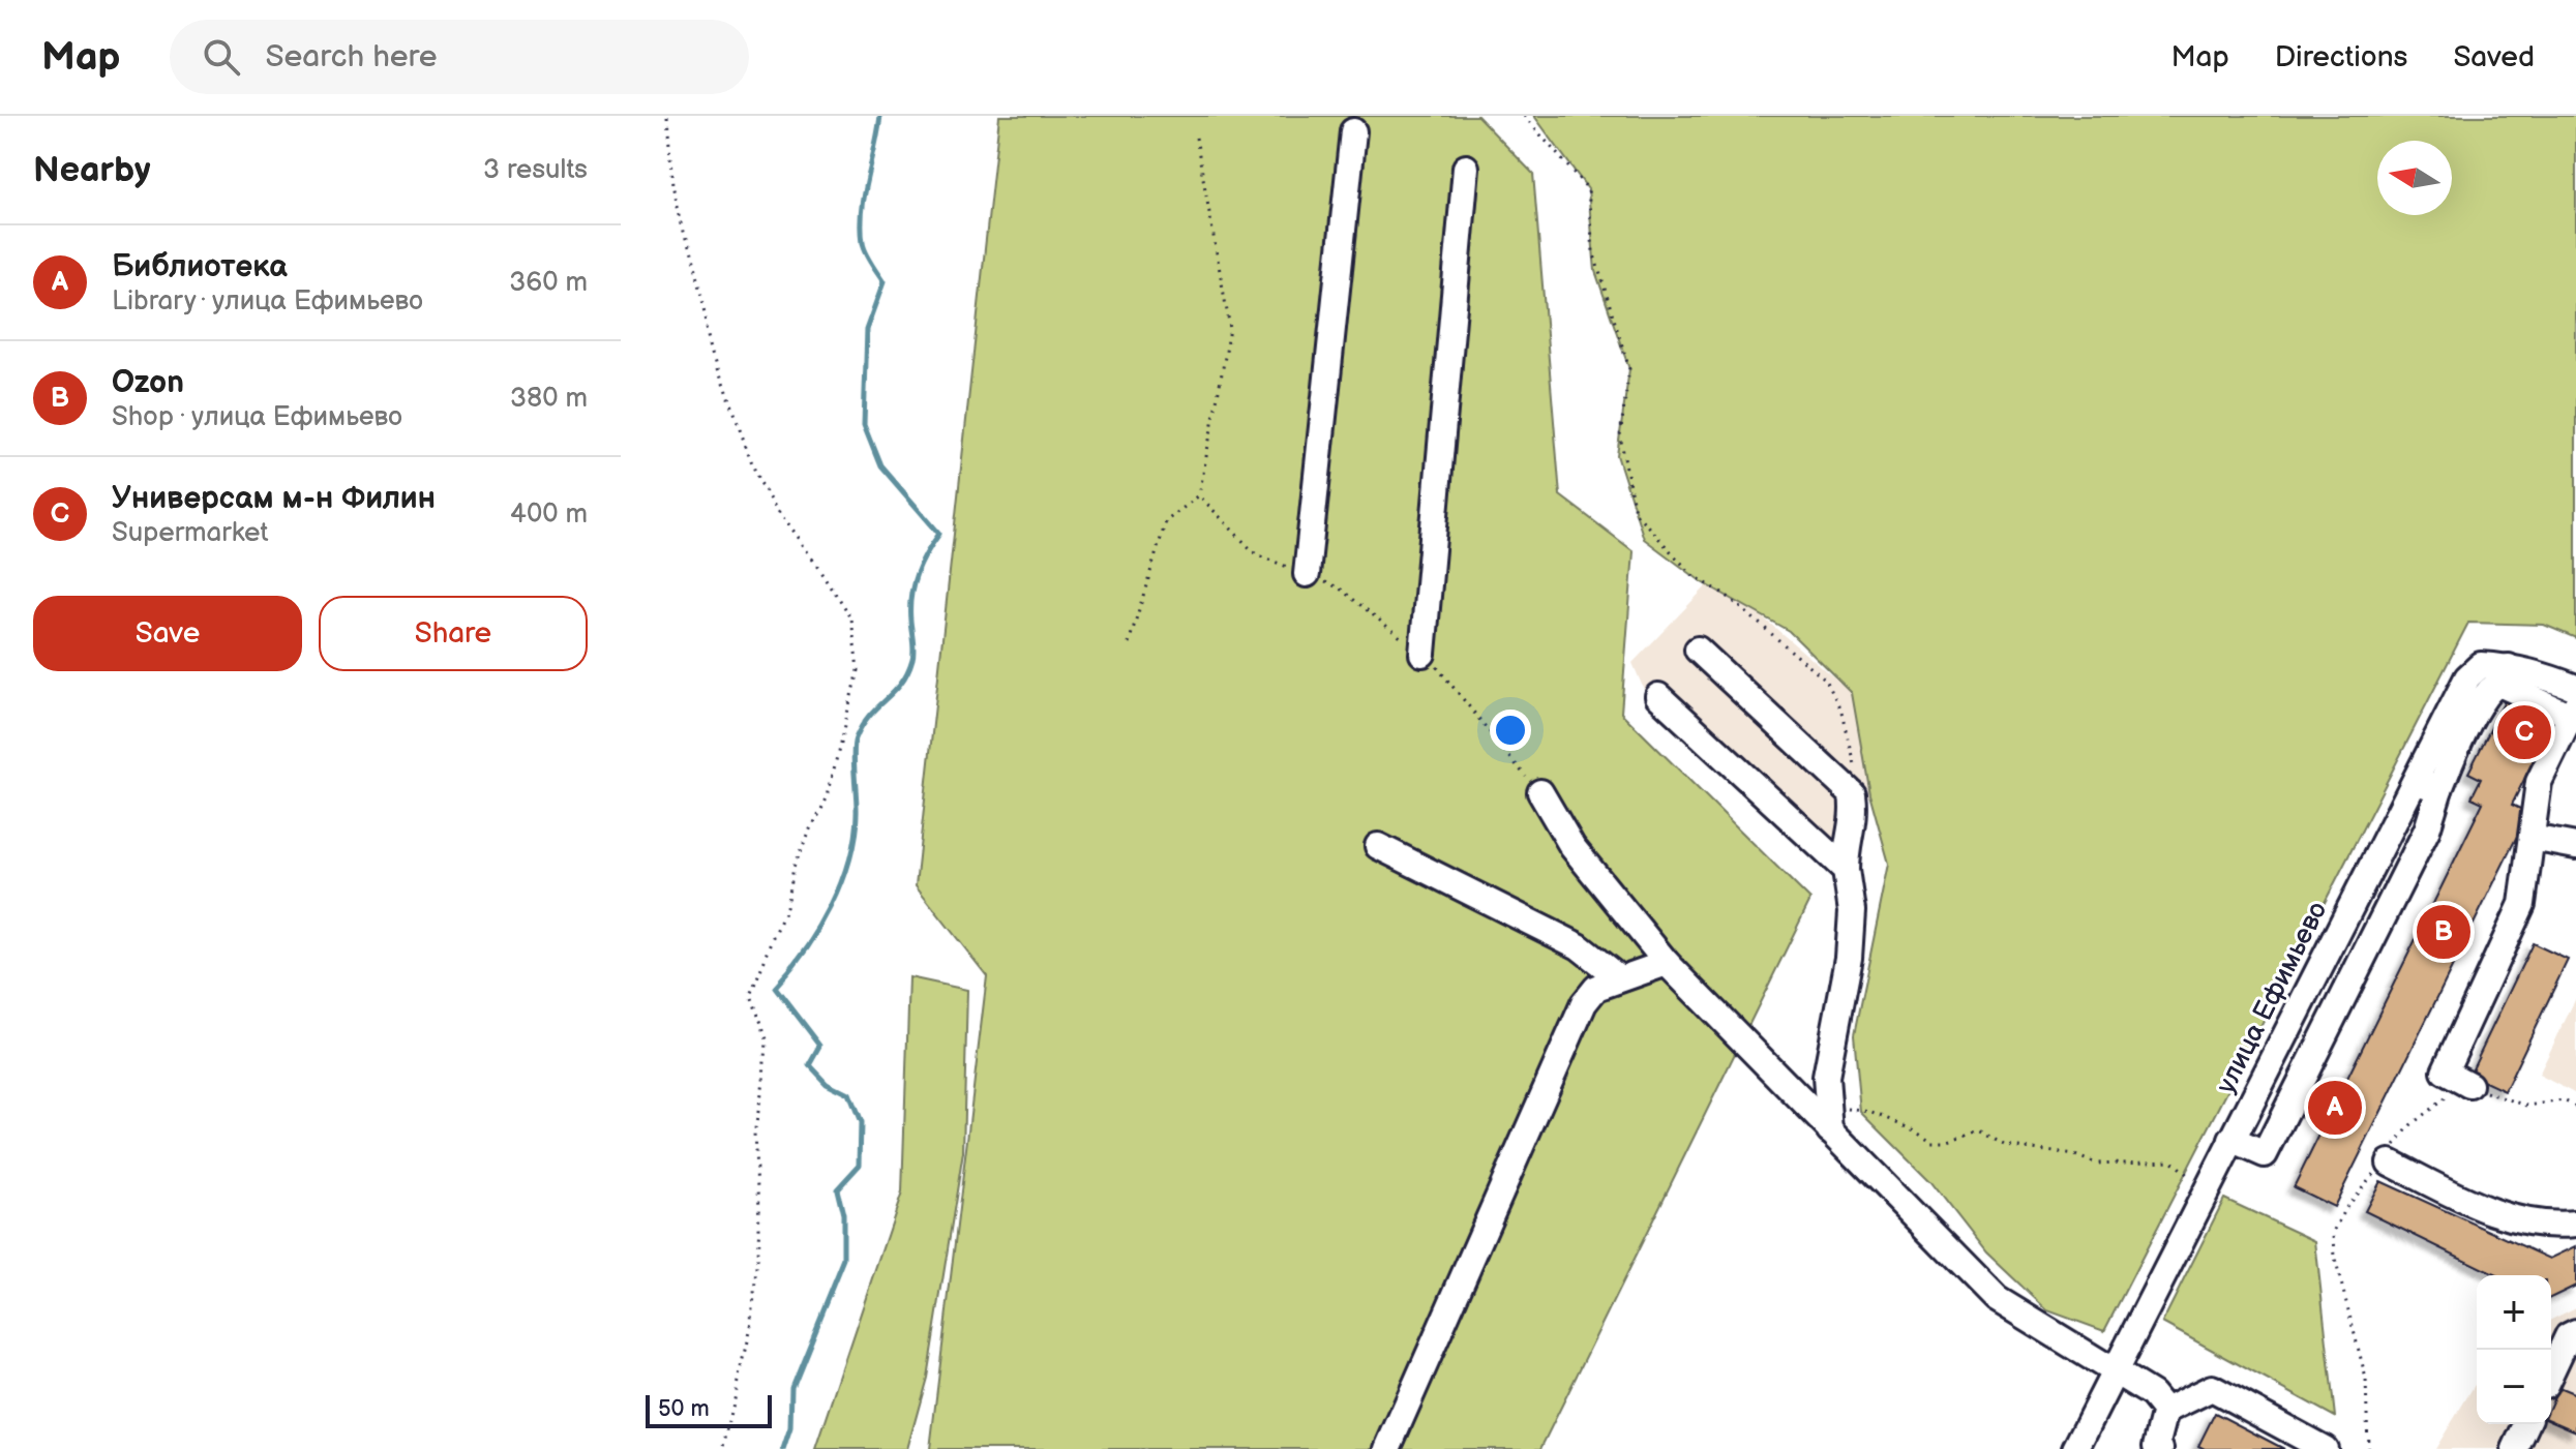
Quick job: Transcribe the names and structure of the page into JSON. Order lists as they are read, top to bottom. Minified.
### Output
{"streets":{"street":["улица Ефимьево"]},"scale_bar":"50 m","north":"left","page":{"header":"Map","search":"Search here","nav":["Map","Directions","Saved"],"heading":["Nearby","3 results"],"list":[{"mark":"A","name":"Библиотека","note":"Library · улица Ефимьево","value":"360 m"},{"mark":"B","name":"Ozon","note":"Shop · улица Ефимьево","value":"380 m"},{"mark":"C","name":"Универсам м-н Филин","note":"Supermarket","value":"400 m"}],"buttons":["Save","Share"],"pins":["C","B","A"],"map_buttons":["+","−"],"scale":"50 m"}}
